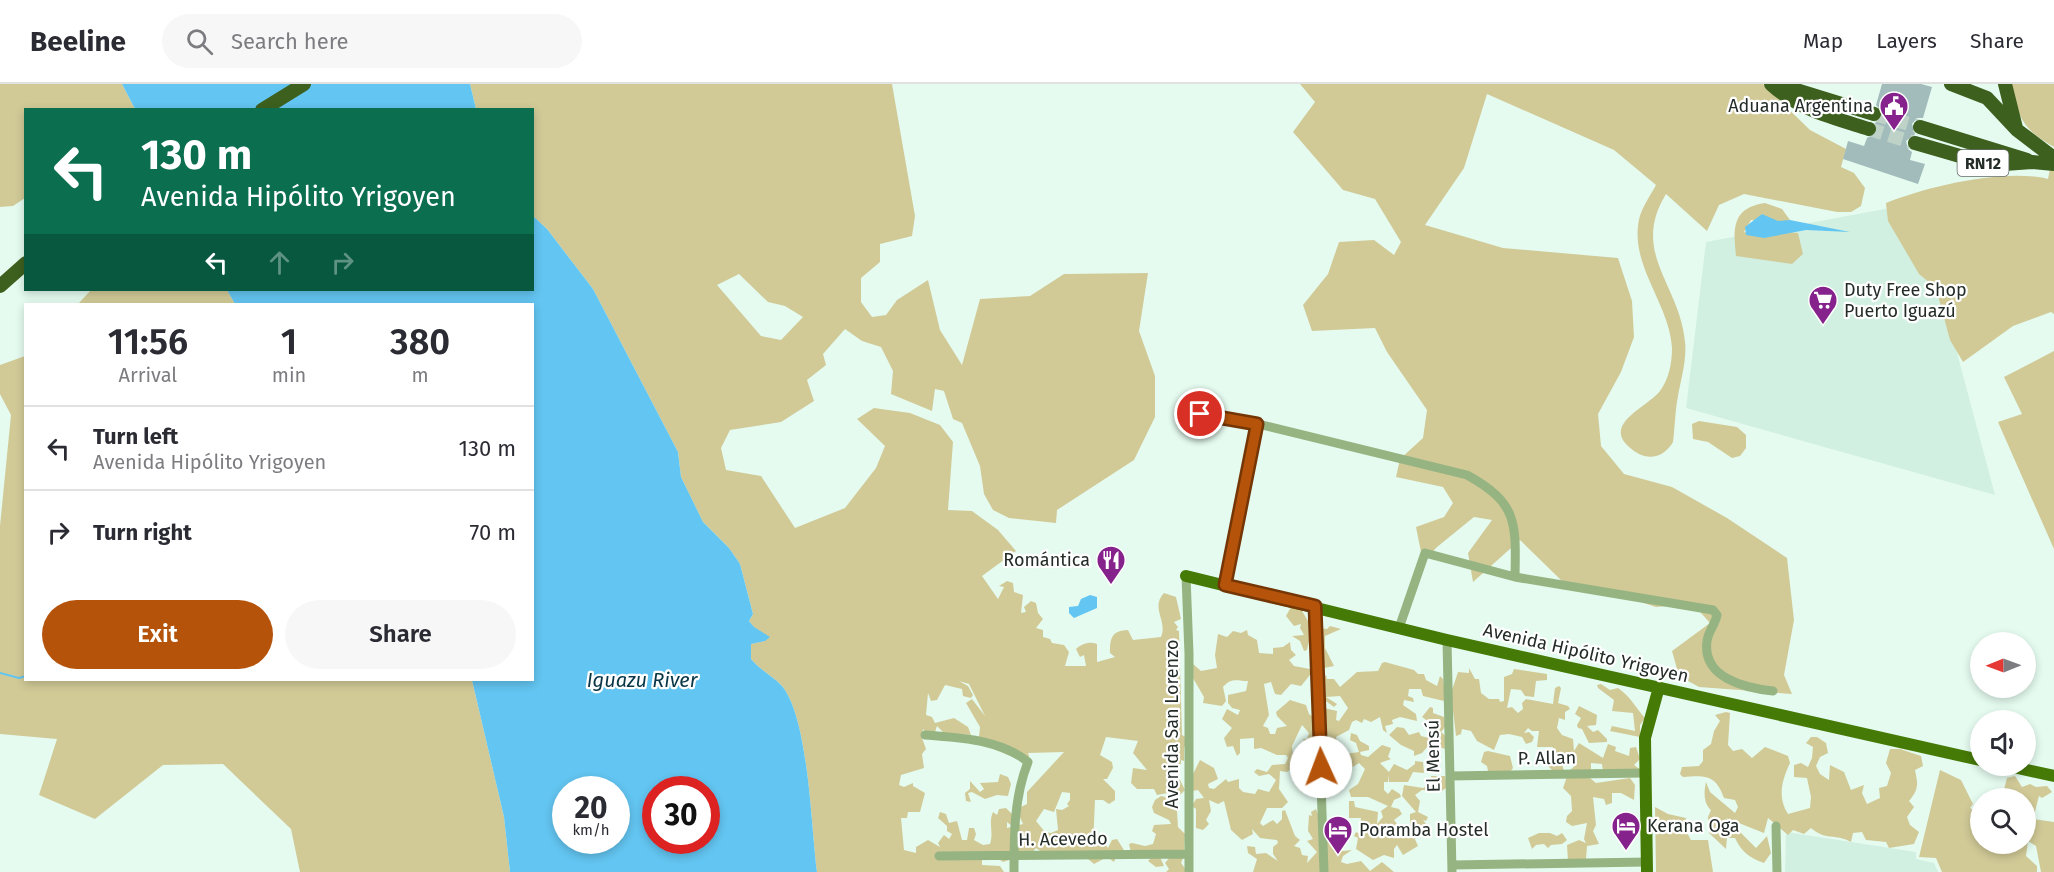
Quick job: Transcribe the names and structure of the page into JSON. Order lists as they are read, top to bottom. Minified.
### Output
{"streets":{"highway":["RN12"],"main road":["Avenida Hipólito Yrigoyen"],"street":["Avenida San Lorenzo","El Mensú","P. Allan","H. Acevedo"]},"crossings":[["Avenida Hipólito Yrigoyen","Avenida San Lorenzo"],["Avenida Hipólito Yrigoyen","El Mensú"],["Avenida San Lorenzo","H. Acevedo"],["El Mensú","P. Allan"]],"water":["Iguazu River"],"places":{"public building":["Aduana Argentina"],"supermarket":["Duty Free Shop Puerto Iguazú"],"restaurant":["Romántica"],"hotel":["Kerana Oga","Poramba Hostel"]},"north":"left","page":{"header":"Beeline","search":"Search here","nav":["Map","Layers","Share"],"turn":["130 m","Avenida Hipólito Yrigoyen"],"eta":["11:56","Arrival","1","min","380","m"],"list":[{"name":"Turn left","note":"Avenida Hipólito Yrigoyen","value":"130 m"},{"name":"Turn right","value":"70 m"}],"buttons":["Exit","Share"],"speed":"20 km/h","limit":"30"}}
